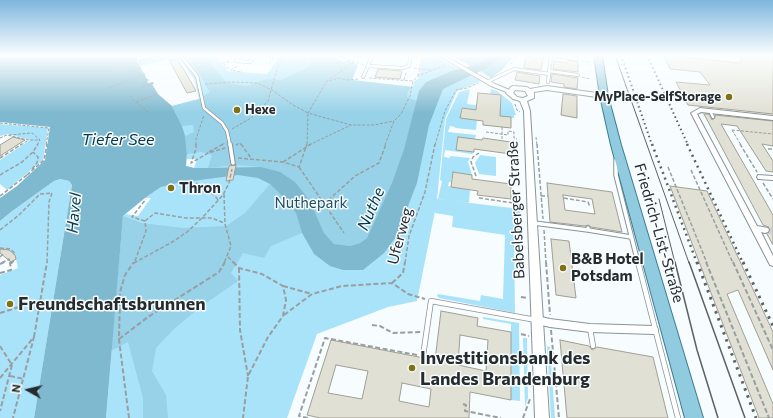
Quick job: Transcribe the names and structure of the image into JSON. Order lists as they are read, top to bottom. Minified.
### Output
{"streets":{"main road":["Friedrich-List-Straße"],"street":["Babelsberger Straße"],"path":["Uferweg"]},"water":["Tiefer See","Nuthe","Havel"],"parks":["Nuthepark"],"places":["MyPlace-SelfStorage","Hexe","Thron","B&B Hotel Potsdam","Freundschaftsbrunnen","Investitionsbank des Landes Brandenburg"],"north":"left"}
